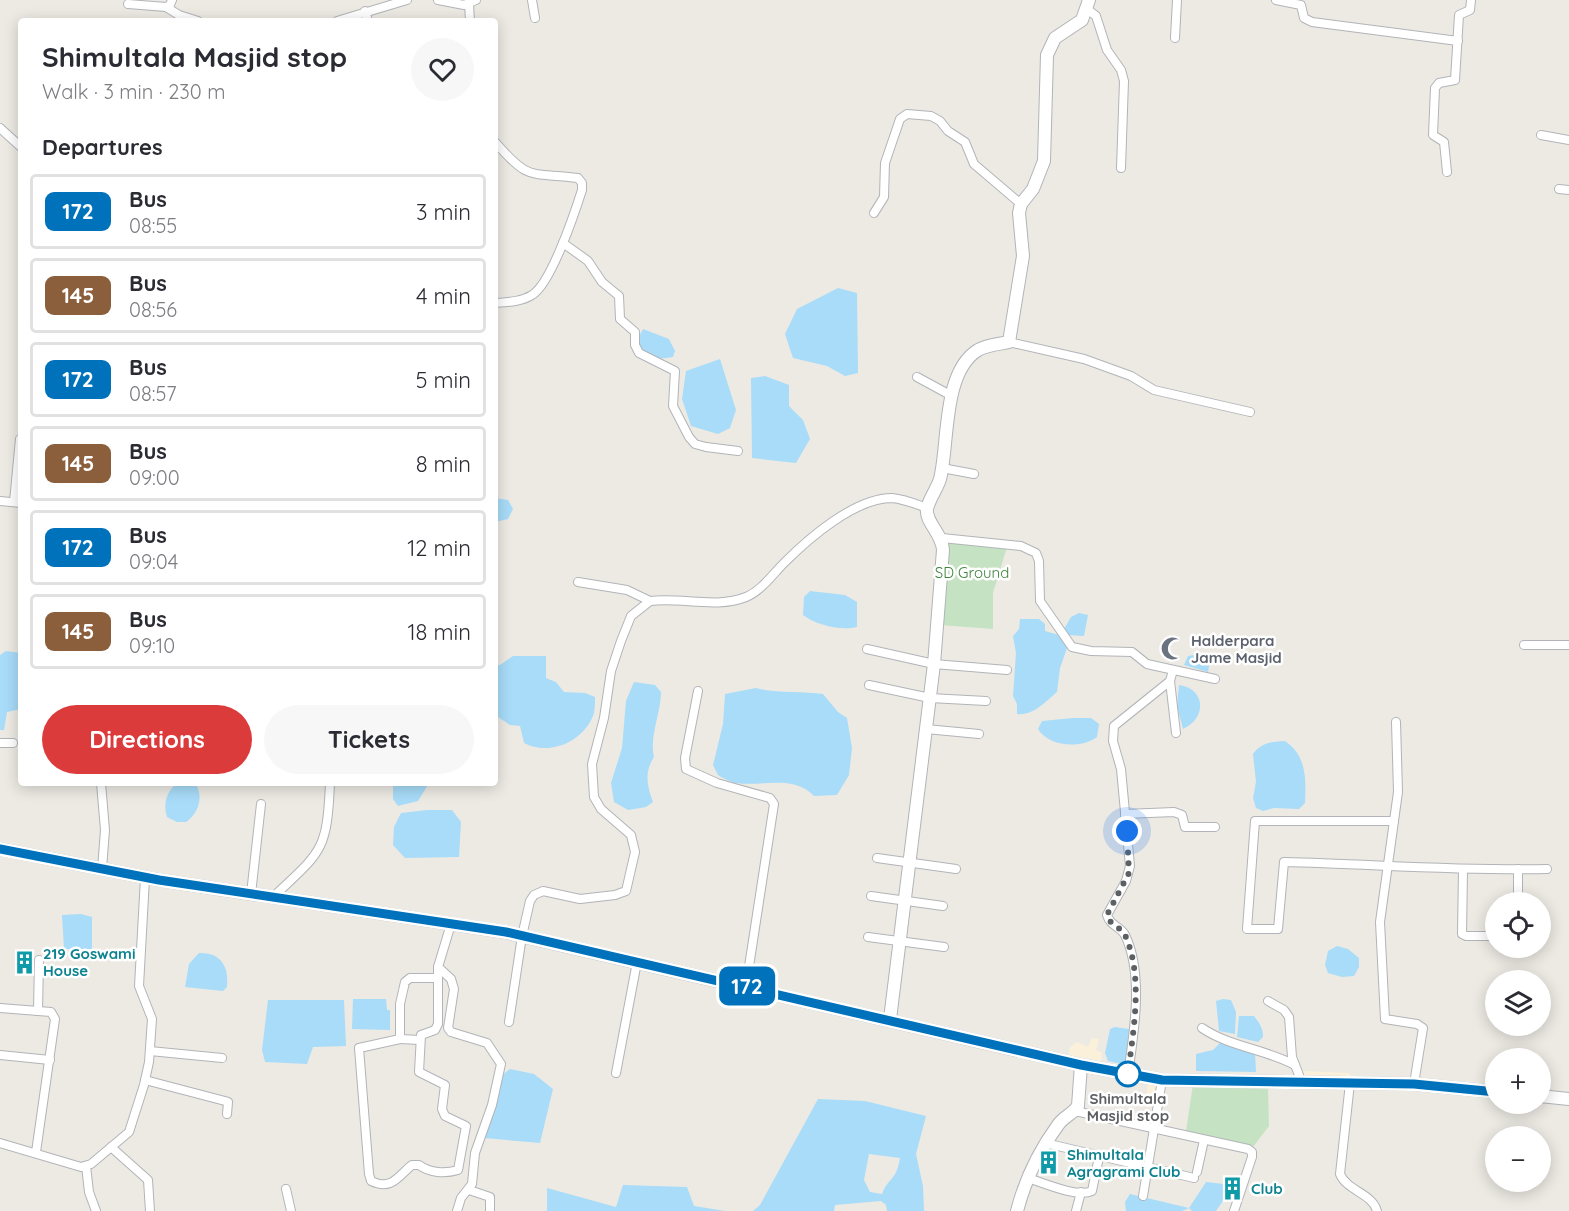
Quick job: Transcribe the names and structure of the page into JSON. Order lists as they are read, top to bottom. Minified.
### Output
{"parks":["SD Ground"],"places":{"mosque":["Halderpara Jame Masjid"],"building":["219 Goswami House","Shimultala Agragrami Club","Club"],"other":["Shimultala Masjid stop"]},"lines":["bus line 172"],"page":{"on_map":"172","heading":[["Shimultala Masjid stop","Walk · 3 min · 230 m"],"Departures"],"list":[{"mark":"172","name":"Bus","note":"08:55","value":"3 min"},{"mark":"145","name":"Bus","note":"08:56","value":"4 min"},{"mark":"172","name":"Bus","note":"08:57","value":"5 min"},{"mark":"145","name":"Bus","note":"09:00","value":"8 min"},{"mark":"172","name":"Bus","note":"09:04","value":"12 min"},{"mark":"145","name":"Bus","note":"09:10","value":"18 min"}],"buttons":["Directions","Tickets"],"map_buttons":["+","−"]}}
